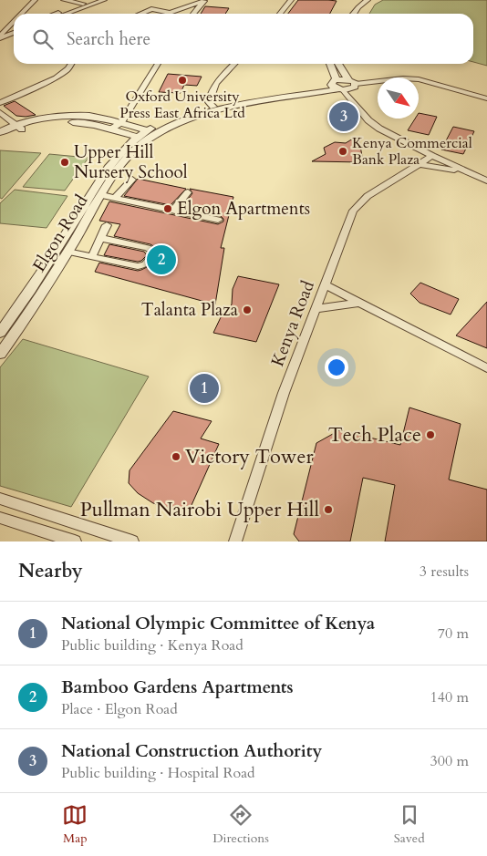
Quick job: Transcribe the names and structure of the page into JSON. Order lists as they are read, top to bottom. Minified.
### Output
{"streets":{"street":["Elgon Road","Kenya Road"]},"places":["Oxford University Press East Africa Ltd","Kenya Commercial Bank Plaza","Upper Hill Nursery School","Elgon Apartments","Talanta Plaza","Tech Place","Victory Tower","Pullman Nairobi Upper Hill"],"north":"bottom right","page":{"search":"Search here","pins":["3","2","1"],"heading":["Nearby","3 results"],"list":[{"mark":"1","name":"National Olympic Committee of Kenya","note":"Public building · Kenya Road","value":"70 m"},{"mark":"2","name":"Bamboo Gardens Apartments","note":"Place · Elgon Road","value":"140 m"},{"mark":"3","name":"National Construction Authority","note":"Public building · Hospital Road","value":"300 m"}],"nav":["Map","Directions","Saved"]}}
